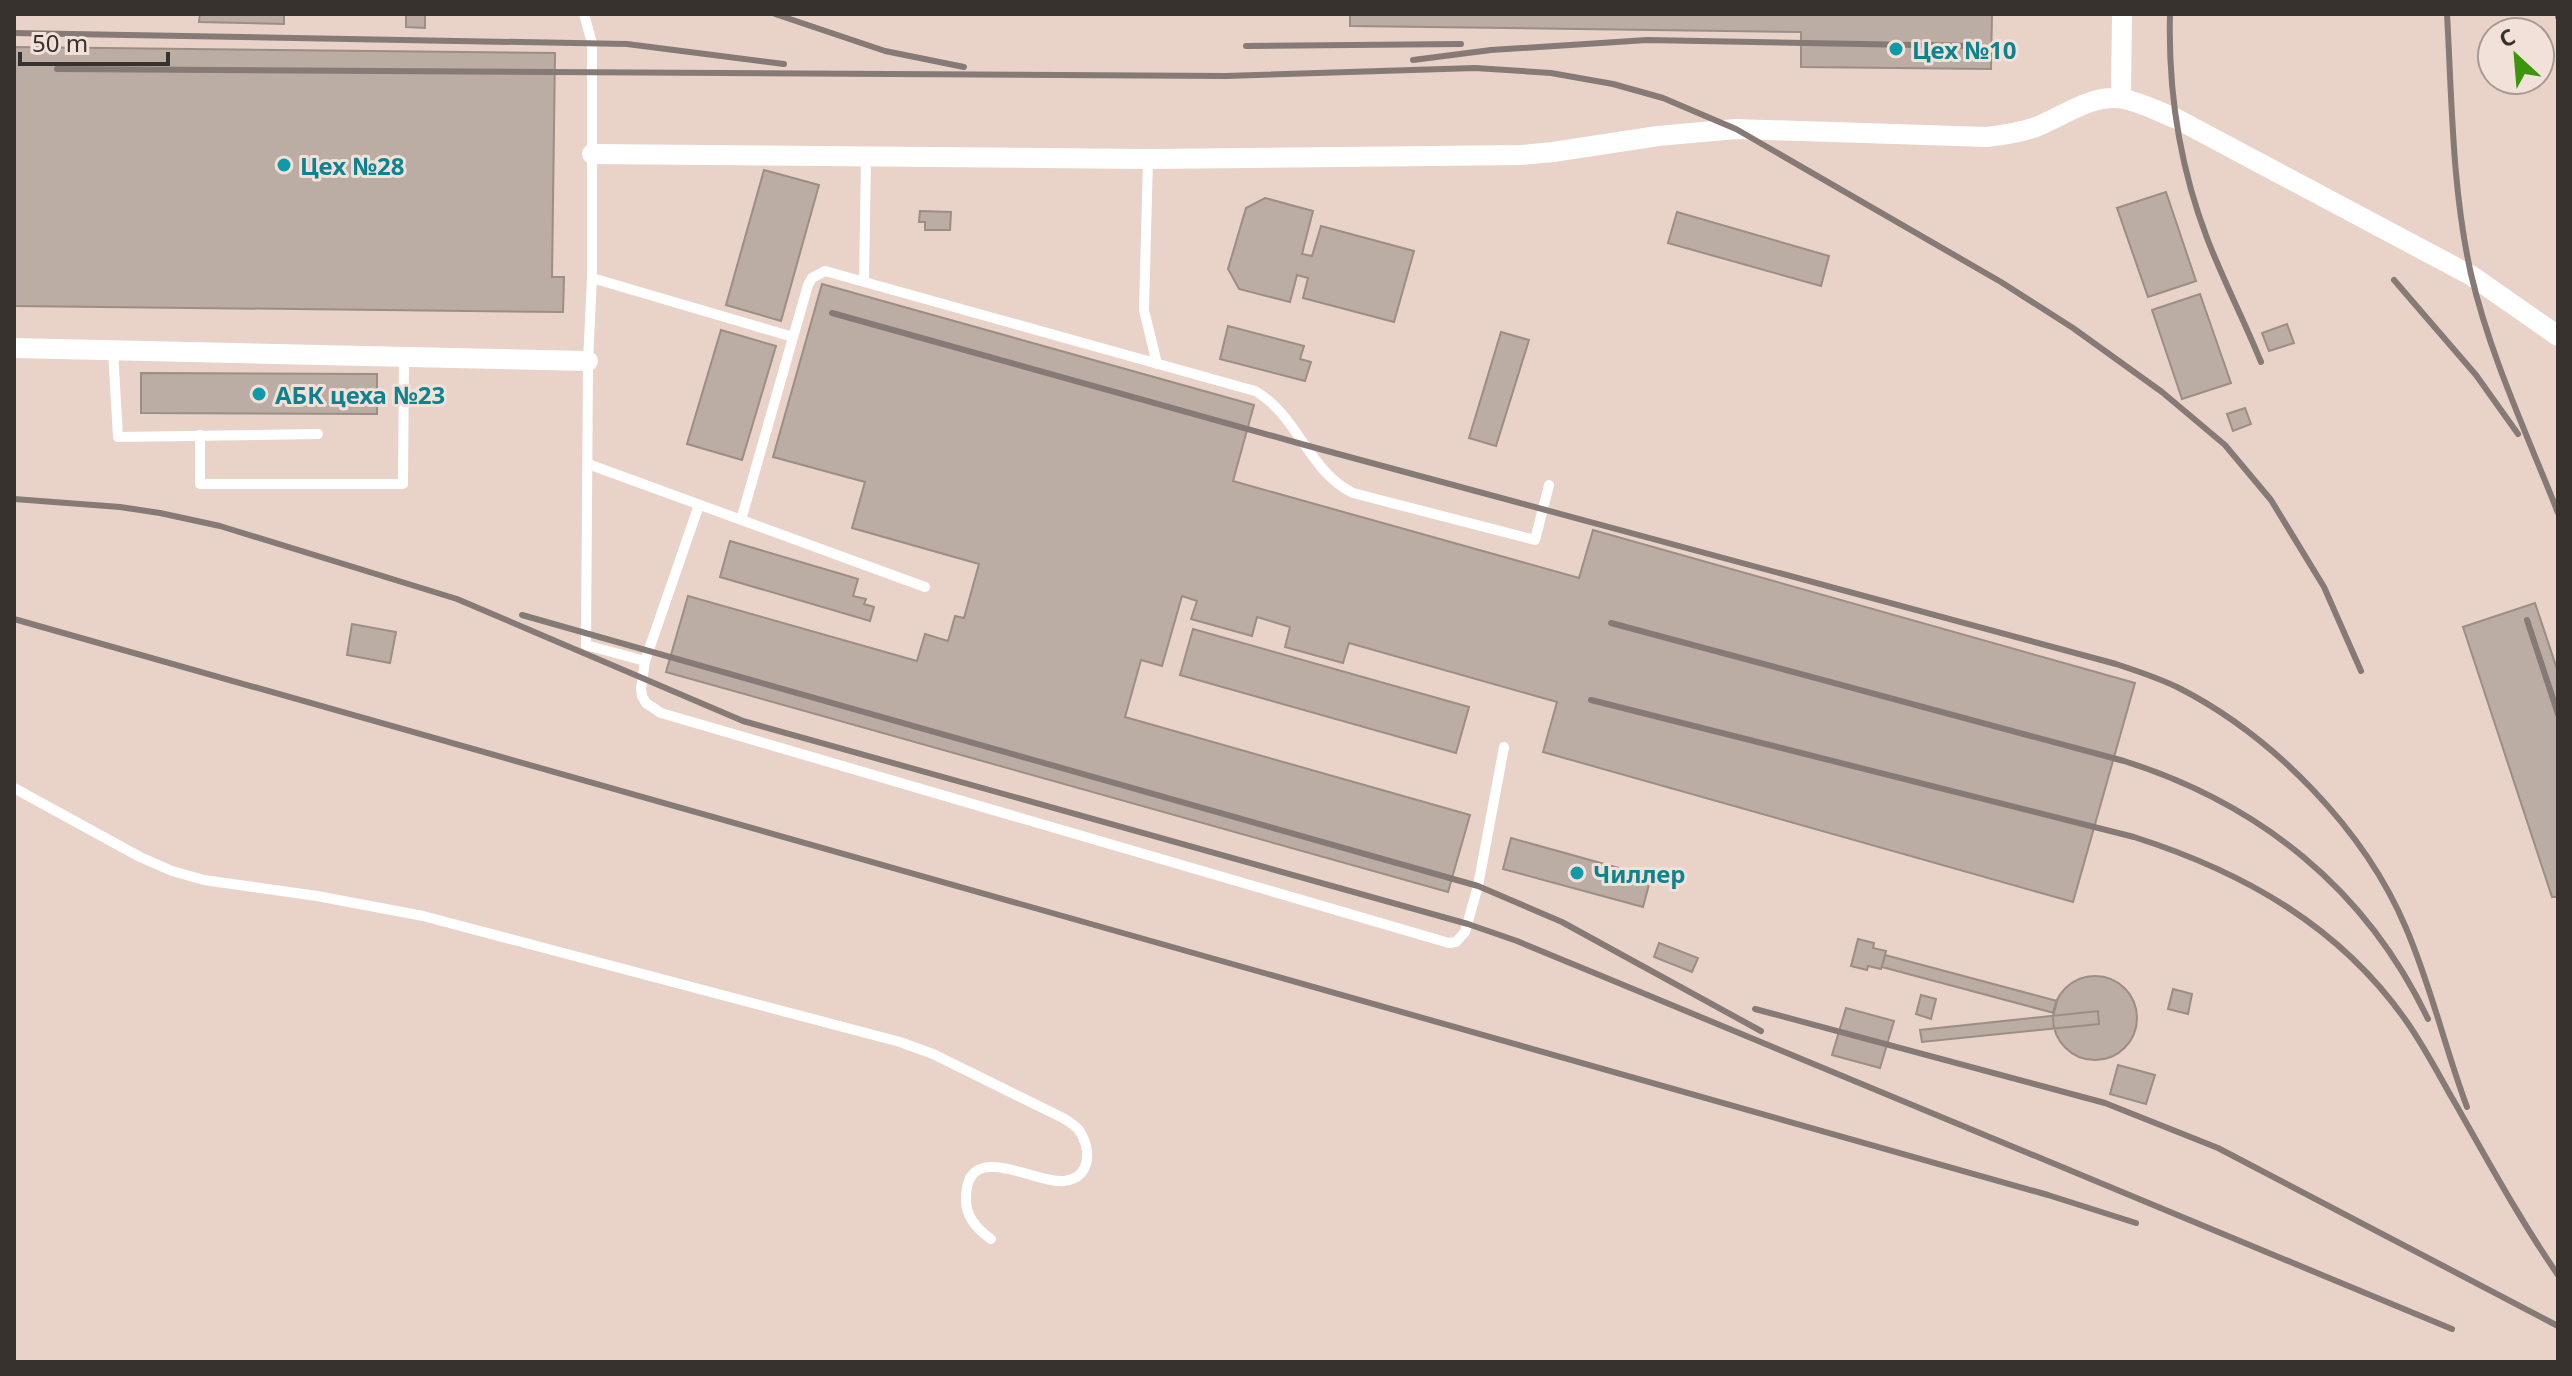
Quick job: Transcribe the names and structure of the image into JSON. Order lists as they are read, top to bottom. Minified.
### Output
{"places":["Цех №10","Цех №28","АБК цеха №23","Чиллер"],"scale_bar":"50 m","north":"top left"}
